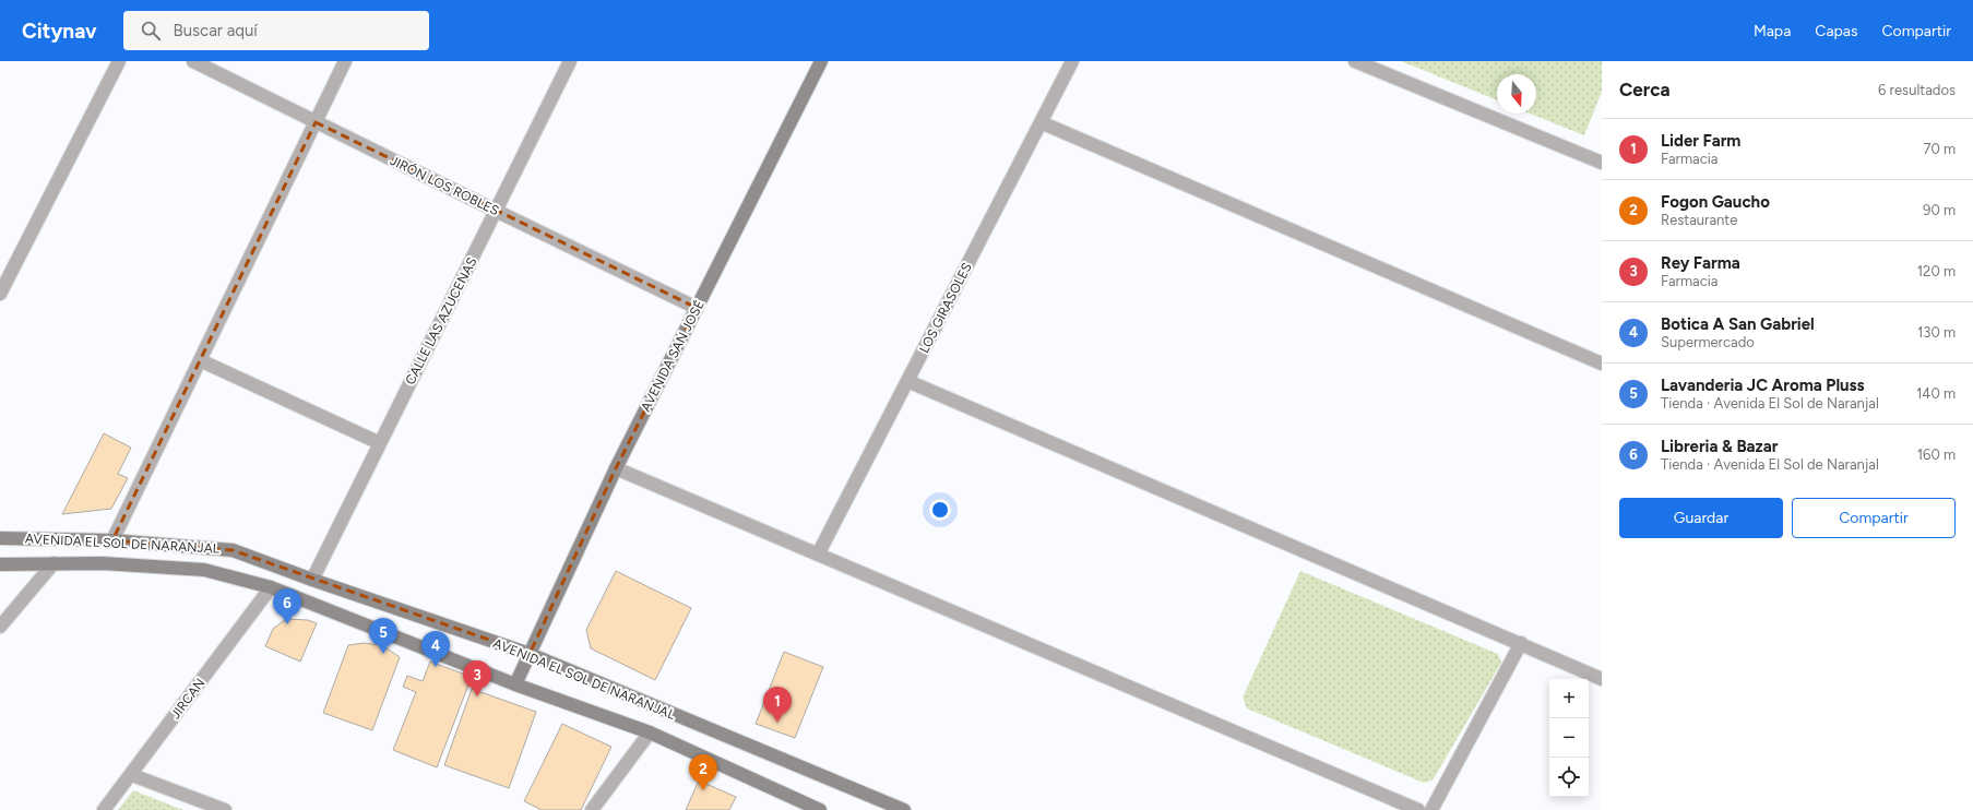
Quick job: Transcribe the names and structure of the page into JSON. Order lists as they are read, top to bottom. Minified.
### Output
{"streets":{"street":["JIRÓN LOS ROBLES","LOS GIRASOLES","CALLE LAS AZUCENAS","AVENIDA SAN JOSÉ","AVENIDA EL SOL DE NARANJAL","JIRCAN"]},"crossings":[["JIRÓN LOS ROBLES","CALLE LAS AZUCENAS"],["JIRÓN LOS ROBLES","AVENIDA SAN JOSÉ"],["CALLE LAS AZUCENAS","AVENIDA EL SOL DE NARANJAL"],["AVENIDA SAN JOSÉ","AVENIDA EL SOL DE NARANJAL"],["AVENIDA EL SOL DE NARANJAL","JIRCAN"]],"north":"bottom","page":{"header":"Citynav","search":"Buscar aquí","nav":["Mapa","Capas","Compartir"],"heading":["Cerca","6 resultados"],"list":[{"mark":"1","name":"Lider Farm","note":"Farmacia","value":"70 m"},{"mark":"2","name":"Fogon Gaucho","note":"Restaurante","value":"90 m"},{"mark":"3","name":"Rey Farma","note":"Farmacia","value":"120 m"},{"mark":"4","name":"Botica A San Gabriel","note":"Supermercado","value":"130 m"},{"mark":"5","name":"Lavanderia JC Aroma Pluss","note":"Tienda · Avenida El Sol de Naranjal","value":"140 m"},{"mark":"6","name":"Libreria & Bazar","note":"Tienda · Avenida El Sol de Naranjal","value":"160 m"}],"buttons":["Guardar","Compartir"],"pins":["6","5","4","3","1","2"],"map_buttons":["+","−"]}}
